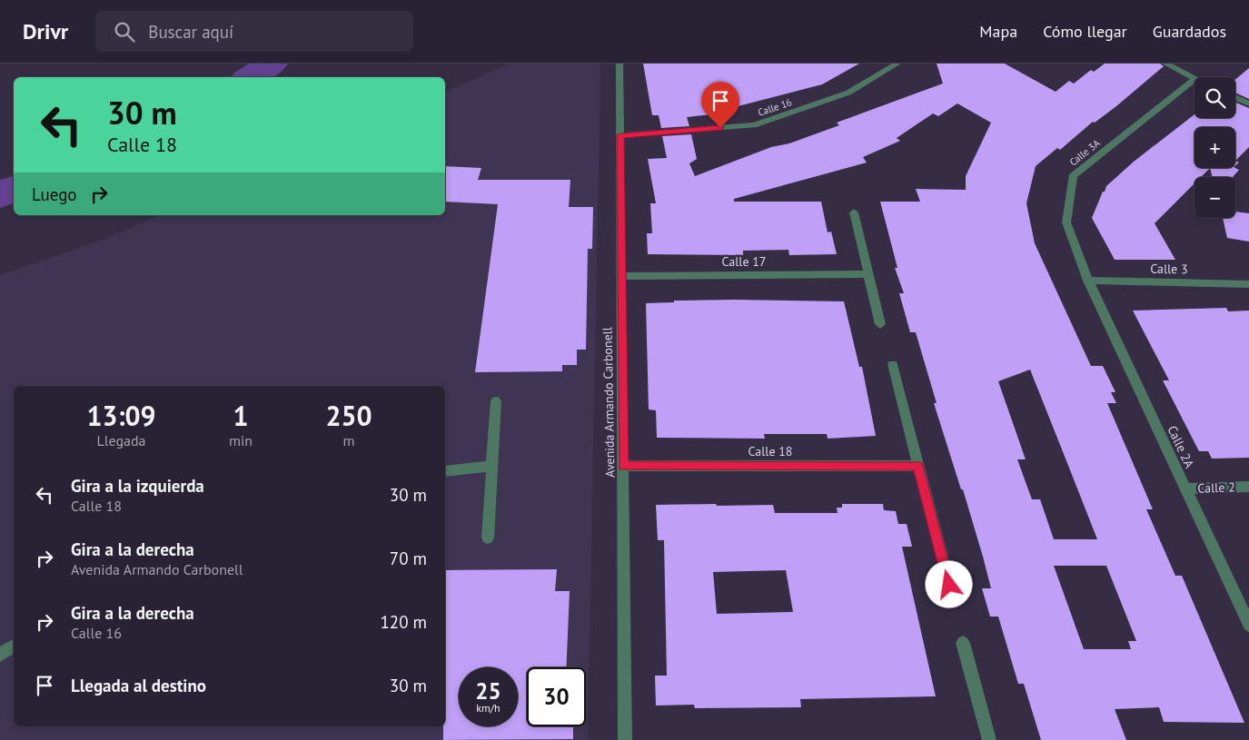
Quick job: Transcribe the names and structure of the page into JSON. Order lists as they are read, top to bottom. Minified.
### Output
{"streets":{"street":["Calle 16","Calle 3A","Calle 17","Calle 3","Avenida Armando Carbonell","Calle 2A","Calle 18","Calle 2"]},"crossings":[["Calle 16","Avenida Armando Carbonell"],["Calle 3A","Calle 3"],["Calle 3A","Calle 2A"],["Calle 17","Avenida Armando Carbonell"],["Calle 3","Calle 2A"],["Avenida Armando Carbonell","Calle 18"],["Calle 2A","Calle 2"]],"page":{"header":"Drivr","search":"Buscar aquí","nav":["Mapa","Cómo llegar","Guardados"],"map_buttons":["+","−"],"turn":["30 m","Calle 18"],"then":"Luego","eta":["13:09","Llegada","1","min","250","m"],"list":[{"name":"Gira a la izquierda","note":"Calle 18","value":"30 m"},{"name":"Gira a la derecha","note":"Avenida Armando Carbonell","value":"70 m"},{"name":"Gira a la derecha","note":"Calle 16","value":"120 m"},{"name":"Llegada al destino","value":"30 m"}],"speed":"25 km/h","limit":"30"}}
